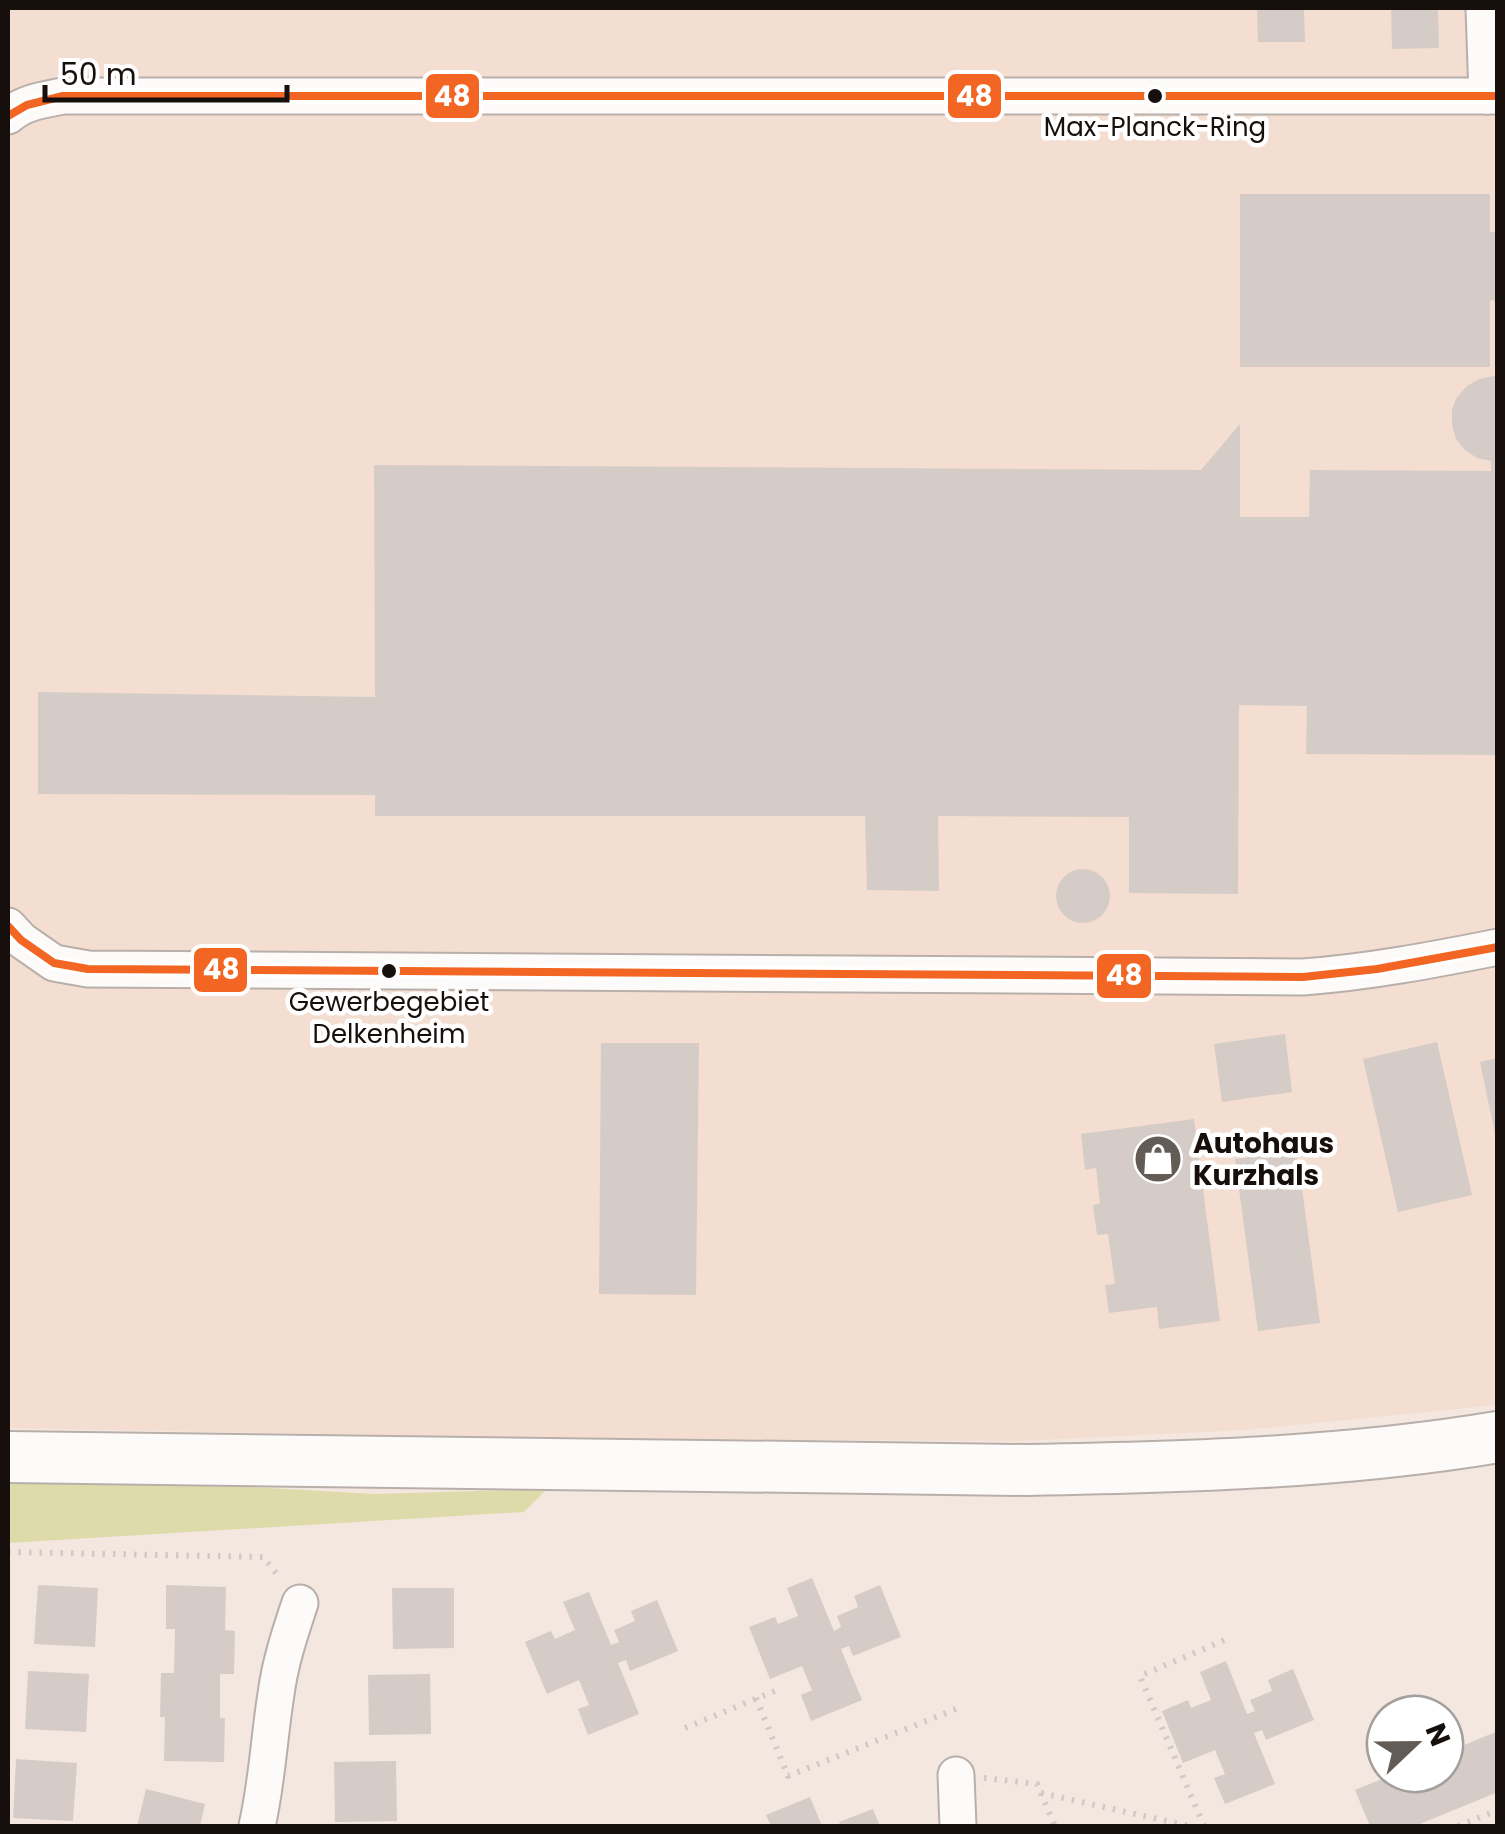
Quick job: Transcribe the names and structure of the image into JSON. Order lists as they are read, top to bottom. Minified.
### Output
{"places":{"other":["Max-Planck-Ring","Gewerbegebiet Delkenheim"],"shop":["Autohaus Kurzhals"]},"lines":["transit line 48"],"scale_bar":"50 m","north":"right"}
